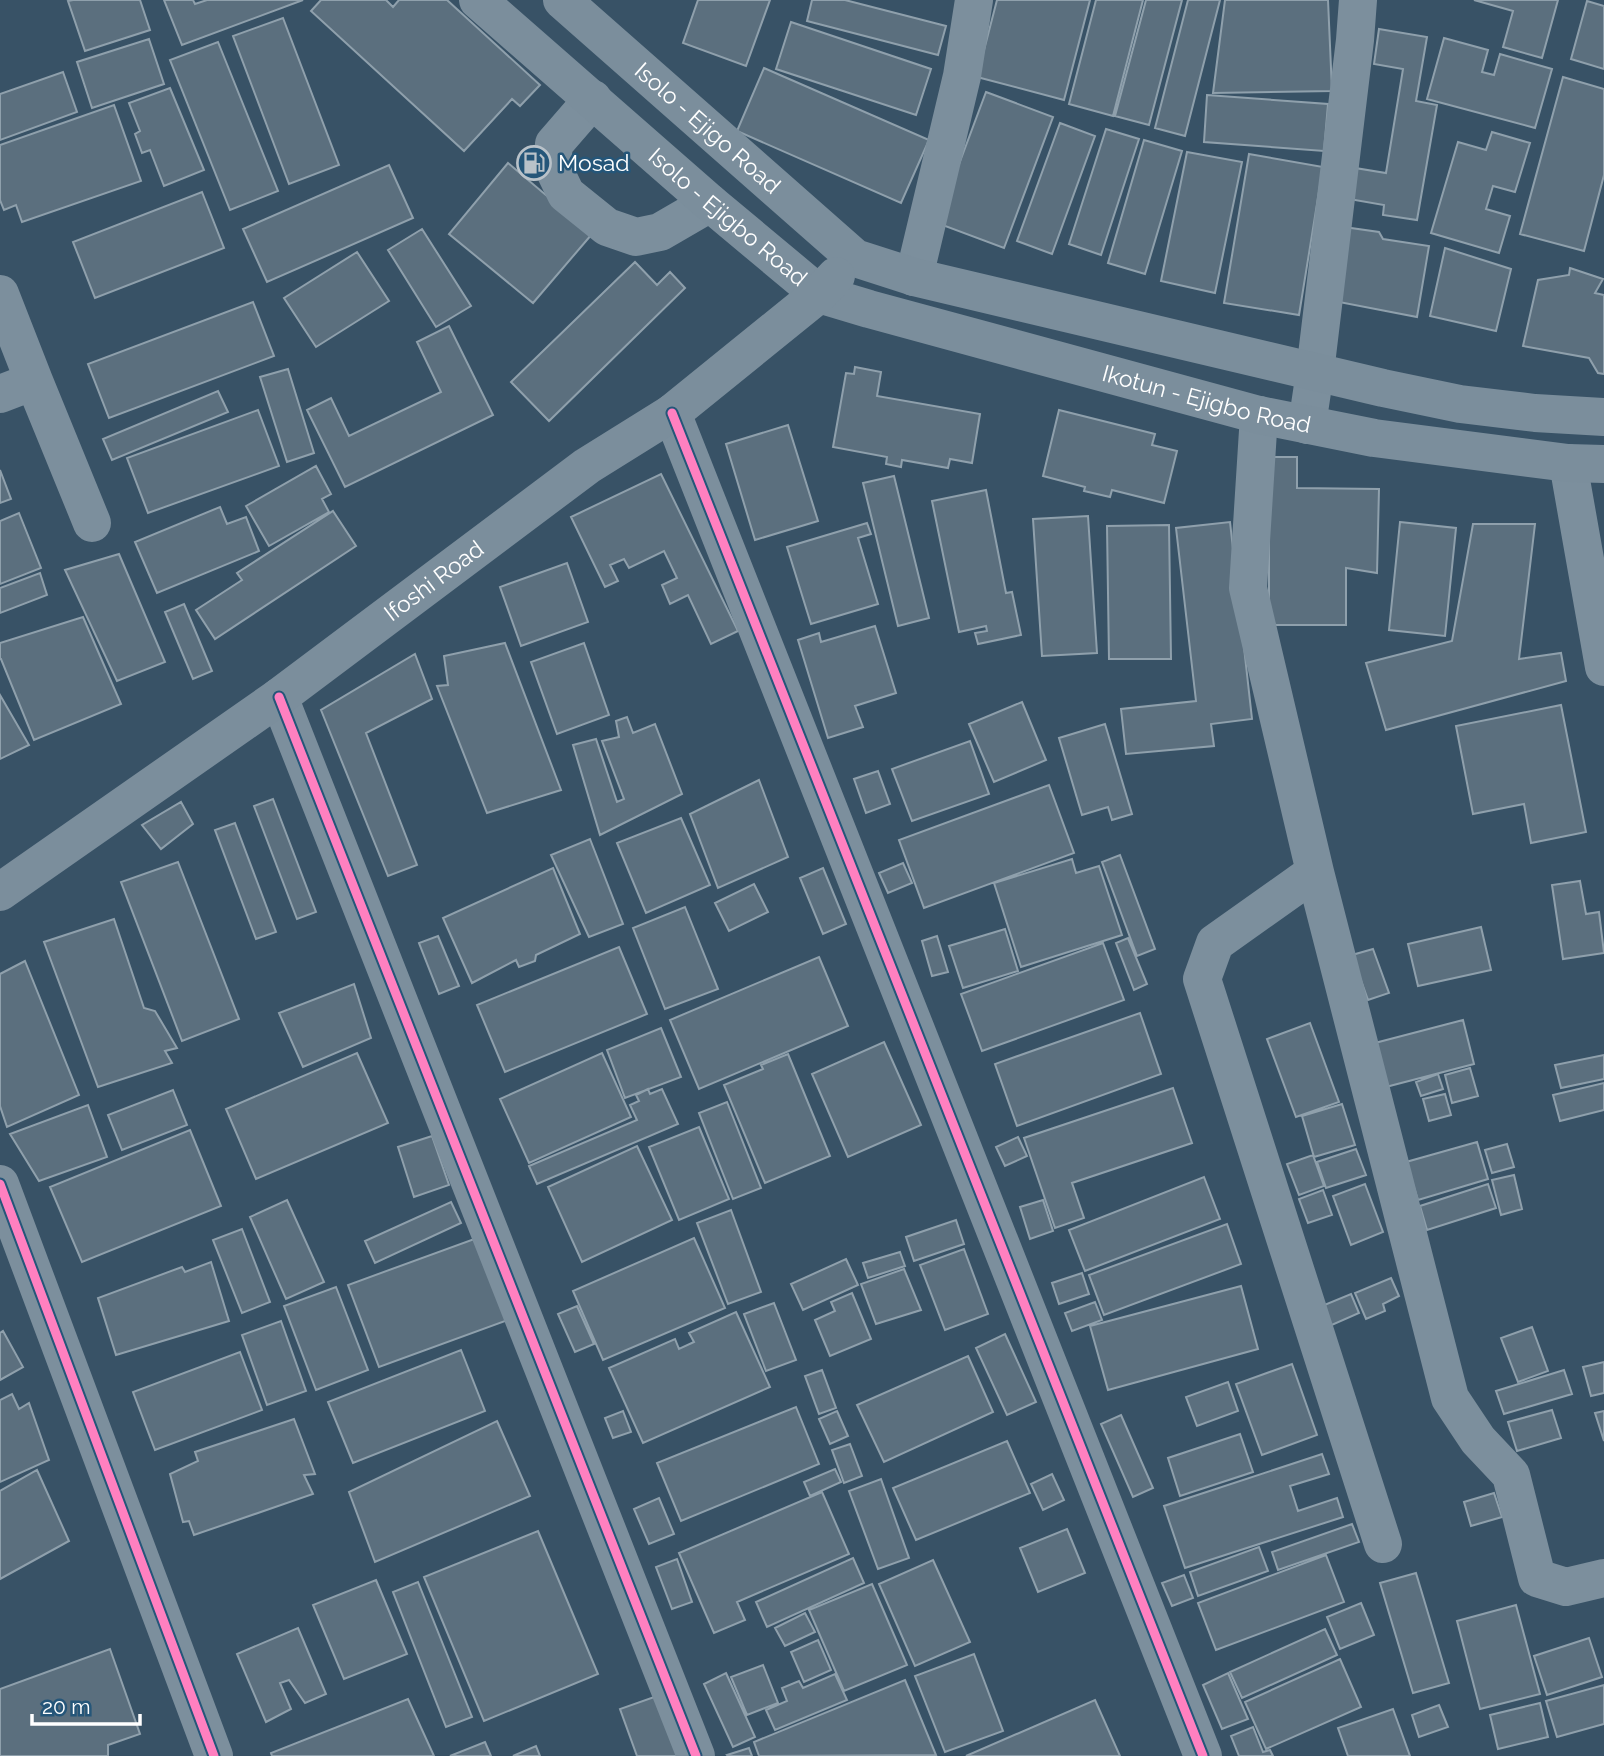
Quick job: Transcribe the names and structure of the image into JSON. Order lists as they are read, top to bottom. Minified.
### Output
{"streets":{"main road":["Isolo - Ejigo Road","Isolo - Ejigbo Road","Ikotun - Ejigbo Road","Ifoshi Road"]},"crossings":[["Isolo - Ejigo Road","Ifoshi Road"],["Isolo - Ejigbo Road","Ikotun - Ejigbo Road"],["Isolo - Ejigbo Road","Ifoshi Road"],["Ikotun - Ejigbo Road","Ifoshi Road"]],"places":{"fuel station":["Mosad"]},"scale_bar":"20 m"}
